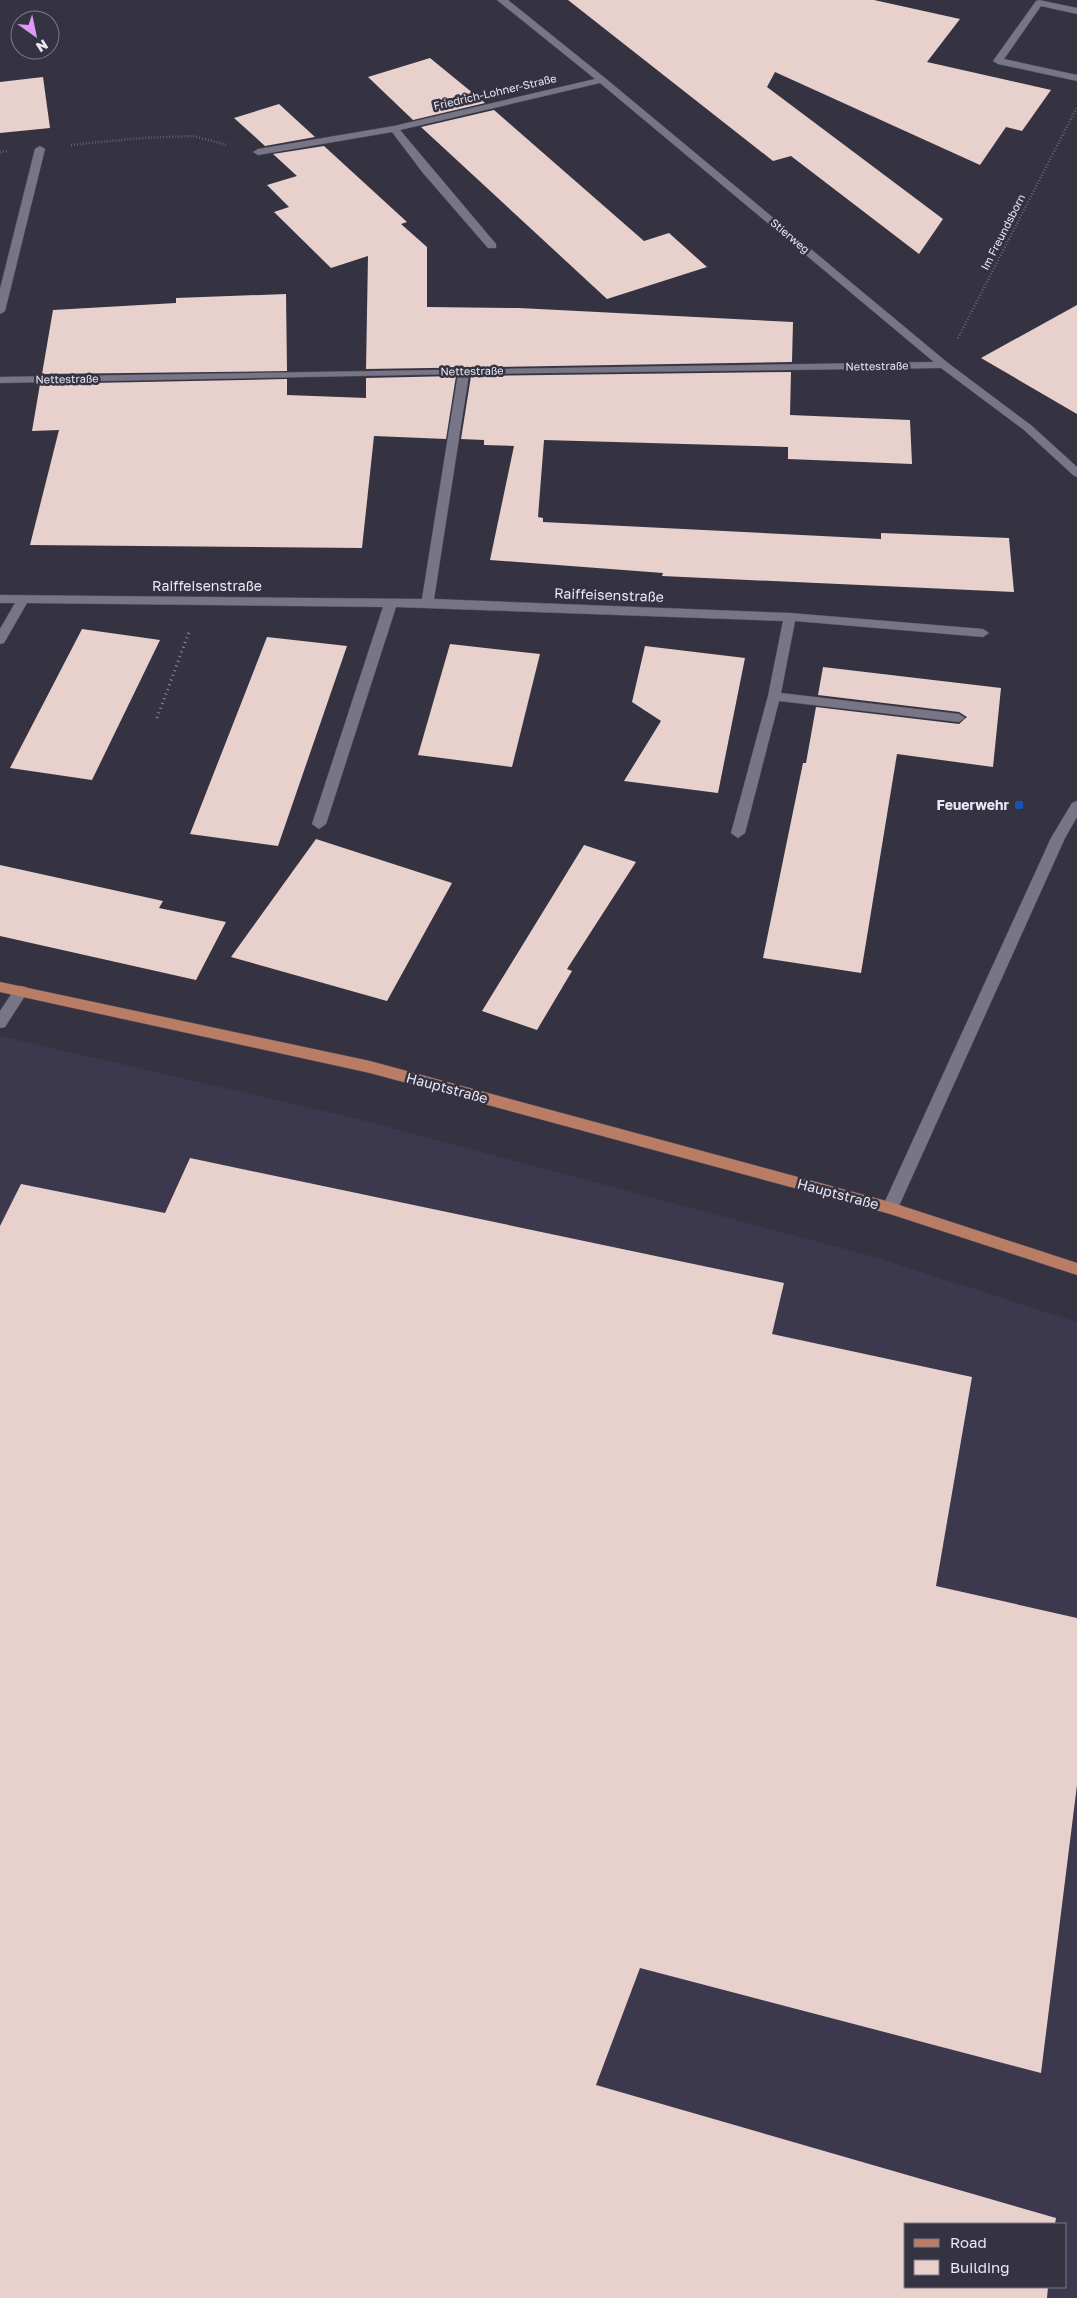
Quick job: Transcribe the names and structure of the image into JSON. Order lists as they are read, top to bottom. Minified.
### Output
{"streets":{"main road":["Hauptstraße"],"street":["Friedrich-Lohner-Straße","Stierweg","Nettestraße","Raiffeisenstraße"],"path":["Im Freundsborn"]},"crossings":[["Friedrich-Lohner-Straße","Stierweg"],["Im Freundsborn","Stierweg"],["Im Freundsborn","Nettestraße"],["Stierweg","Nettestraße"]],"places":{"transit":["Feuerwehr"]},"legend":["Road","Building"],"north":"bottom right"}
